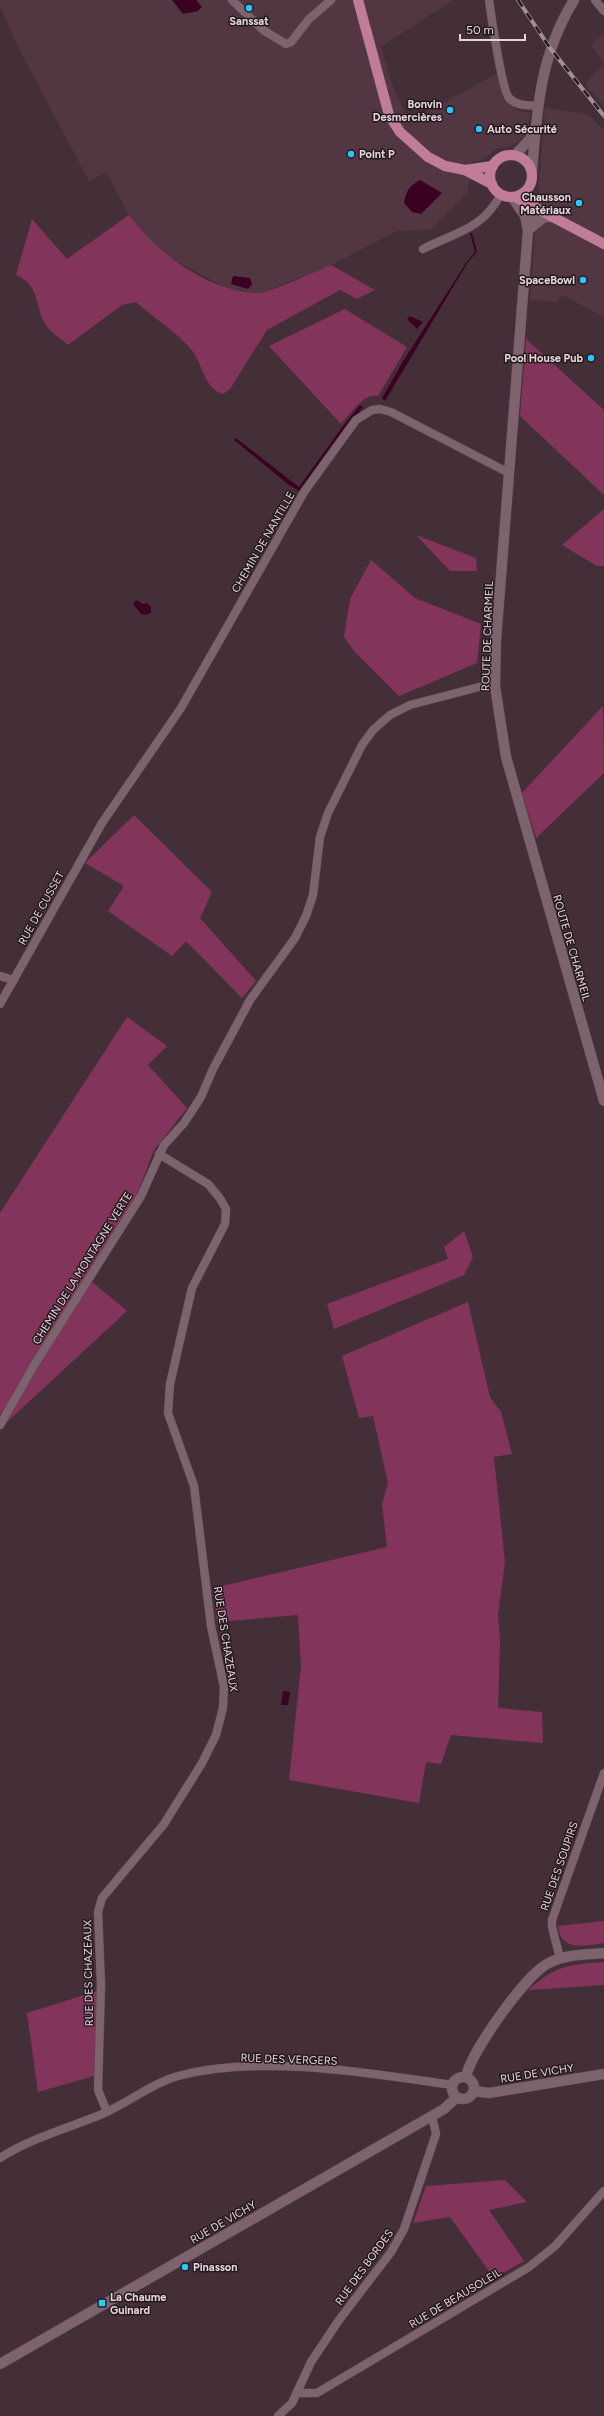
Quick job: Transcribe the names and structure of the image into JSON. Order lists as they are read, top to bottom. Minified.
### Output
{"streets":{"main road":["ROUTE DE CHARMEIL","RUE DE VICHY"],"street":["CHEMIN DE NANTILLE","RUE DE CUSSET","CHEMIN DE LA MONTAGNE VERTE","RUE DES CHAZEAUX","RUE DES SOUPIRS","RUE DES VERGERS","RUE DES BORDES","RUE DE BEAUSOLEIL"]},"crossings":[["CHEMIN DE NANTILLE","ROUTE DE CHARMEIL"],["CHEMIN DE NANTILLE","RUE DE CUSSET"],["ROUTE DE CHARMEIL","CHEMIN DE LA MONTAGNE VERTE"],["CHEMIN DE LA MONTAGNE VERTE","RUE DES CHAZEAUX"],["RUE DES CHAZEAUX","RUE DES VERGERS"],["RUE DES VERGERS","RUE DE VICHY"],["RUE DE VICHY","RUE DES BORDES"],["RUE DES BORDES","RUE DE BEAUSOLEIL"]],"places":{"other":["Sanssat","Bonvin Desmercières","Auto Sécurité","Point P","Chausson Matériaux","SpaceBowl","Pool House Pub","Pinasson"],"transit":["La Chaume Guinard"]},"scale_bar":"50 m"}
